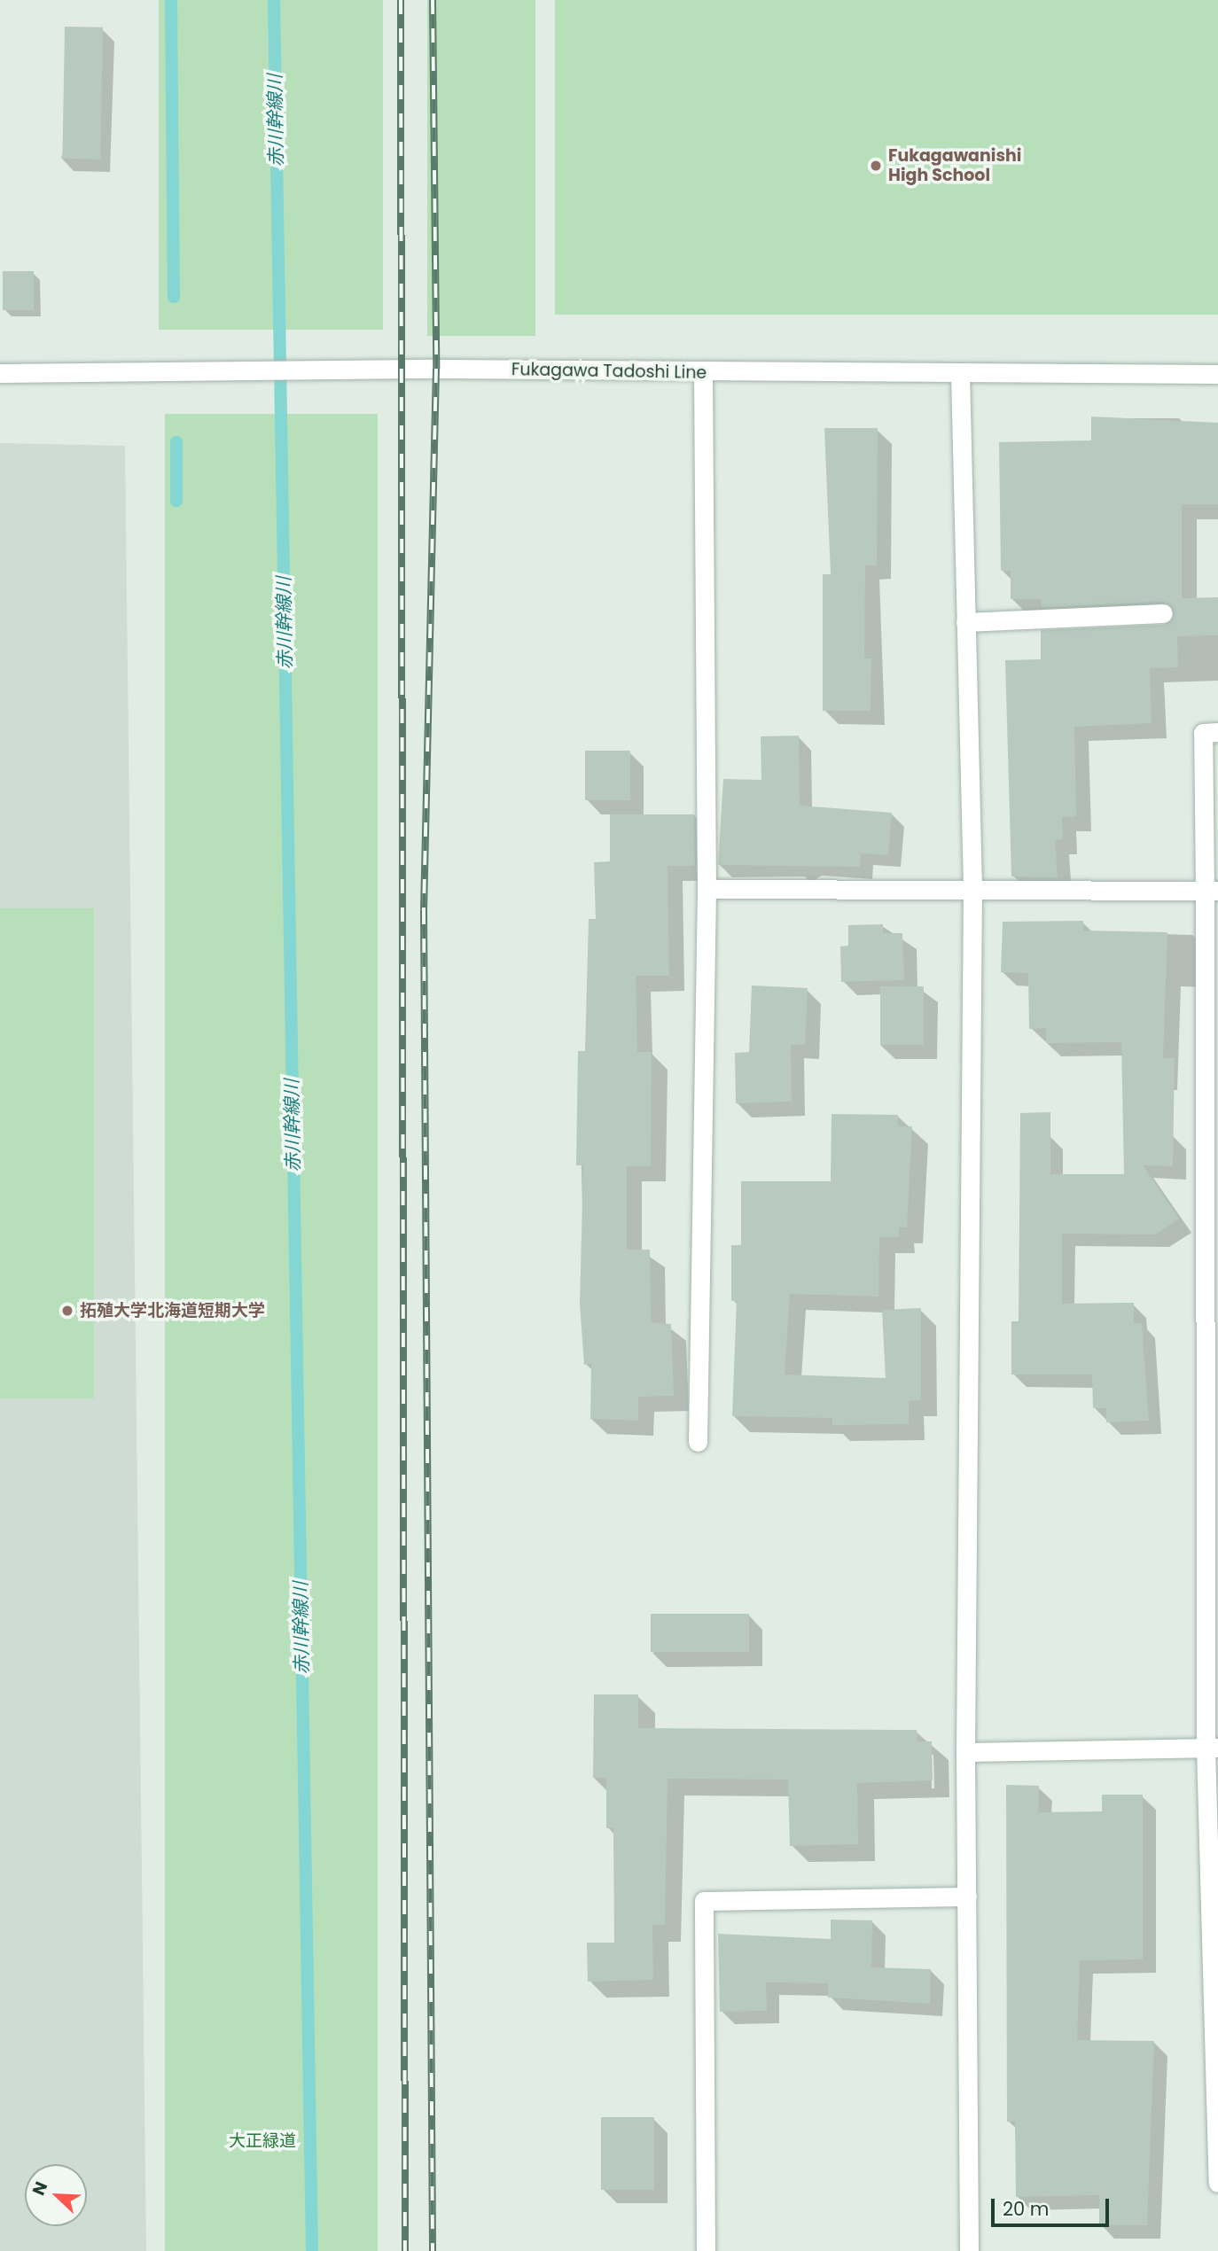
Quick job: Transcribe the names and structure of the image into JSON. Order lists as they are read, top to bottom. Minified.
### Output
{"streets":{"street":["Fukagawa Tadoshi Line"]},"water":["赤川幹線川"],"parks":["大正緑道"],"places":["Fukagawanishi High School","拓殖大学北海道短期大学"],"scale_bar":"20 m","north":"top left"}
